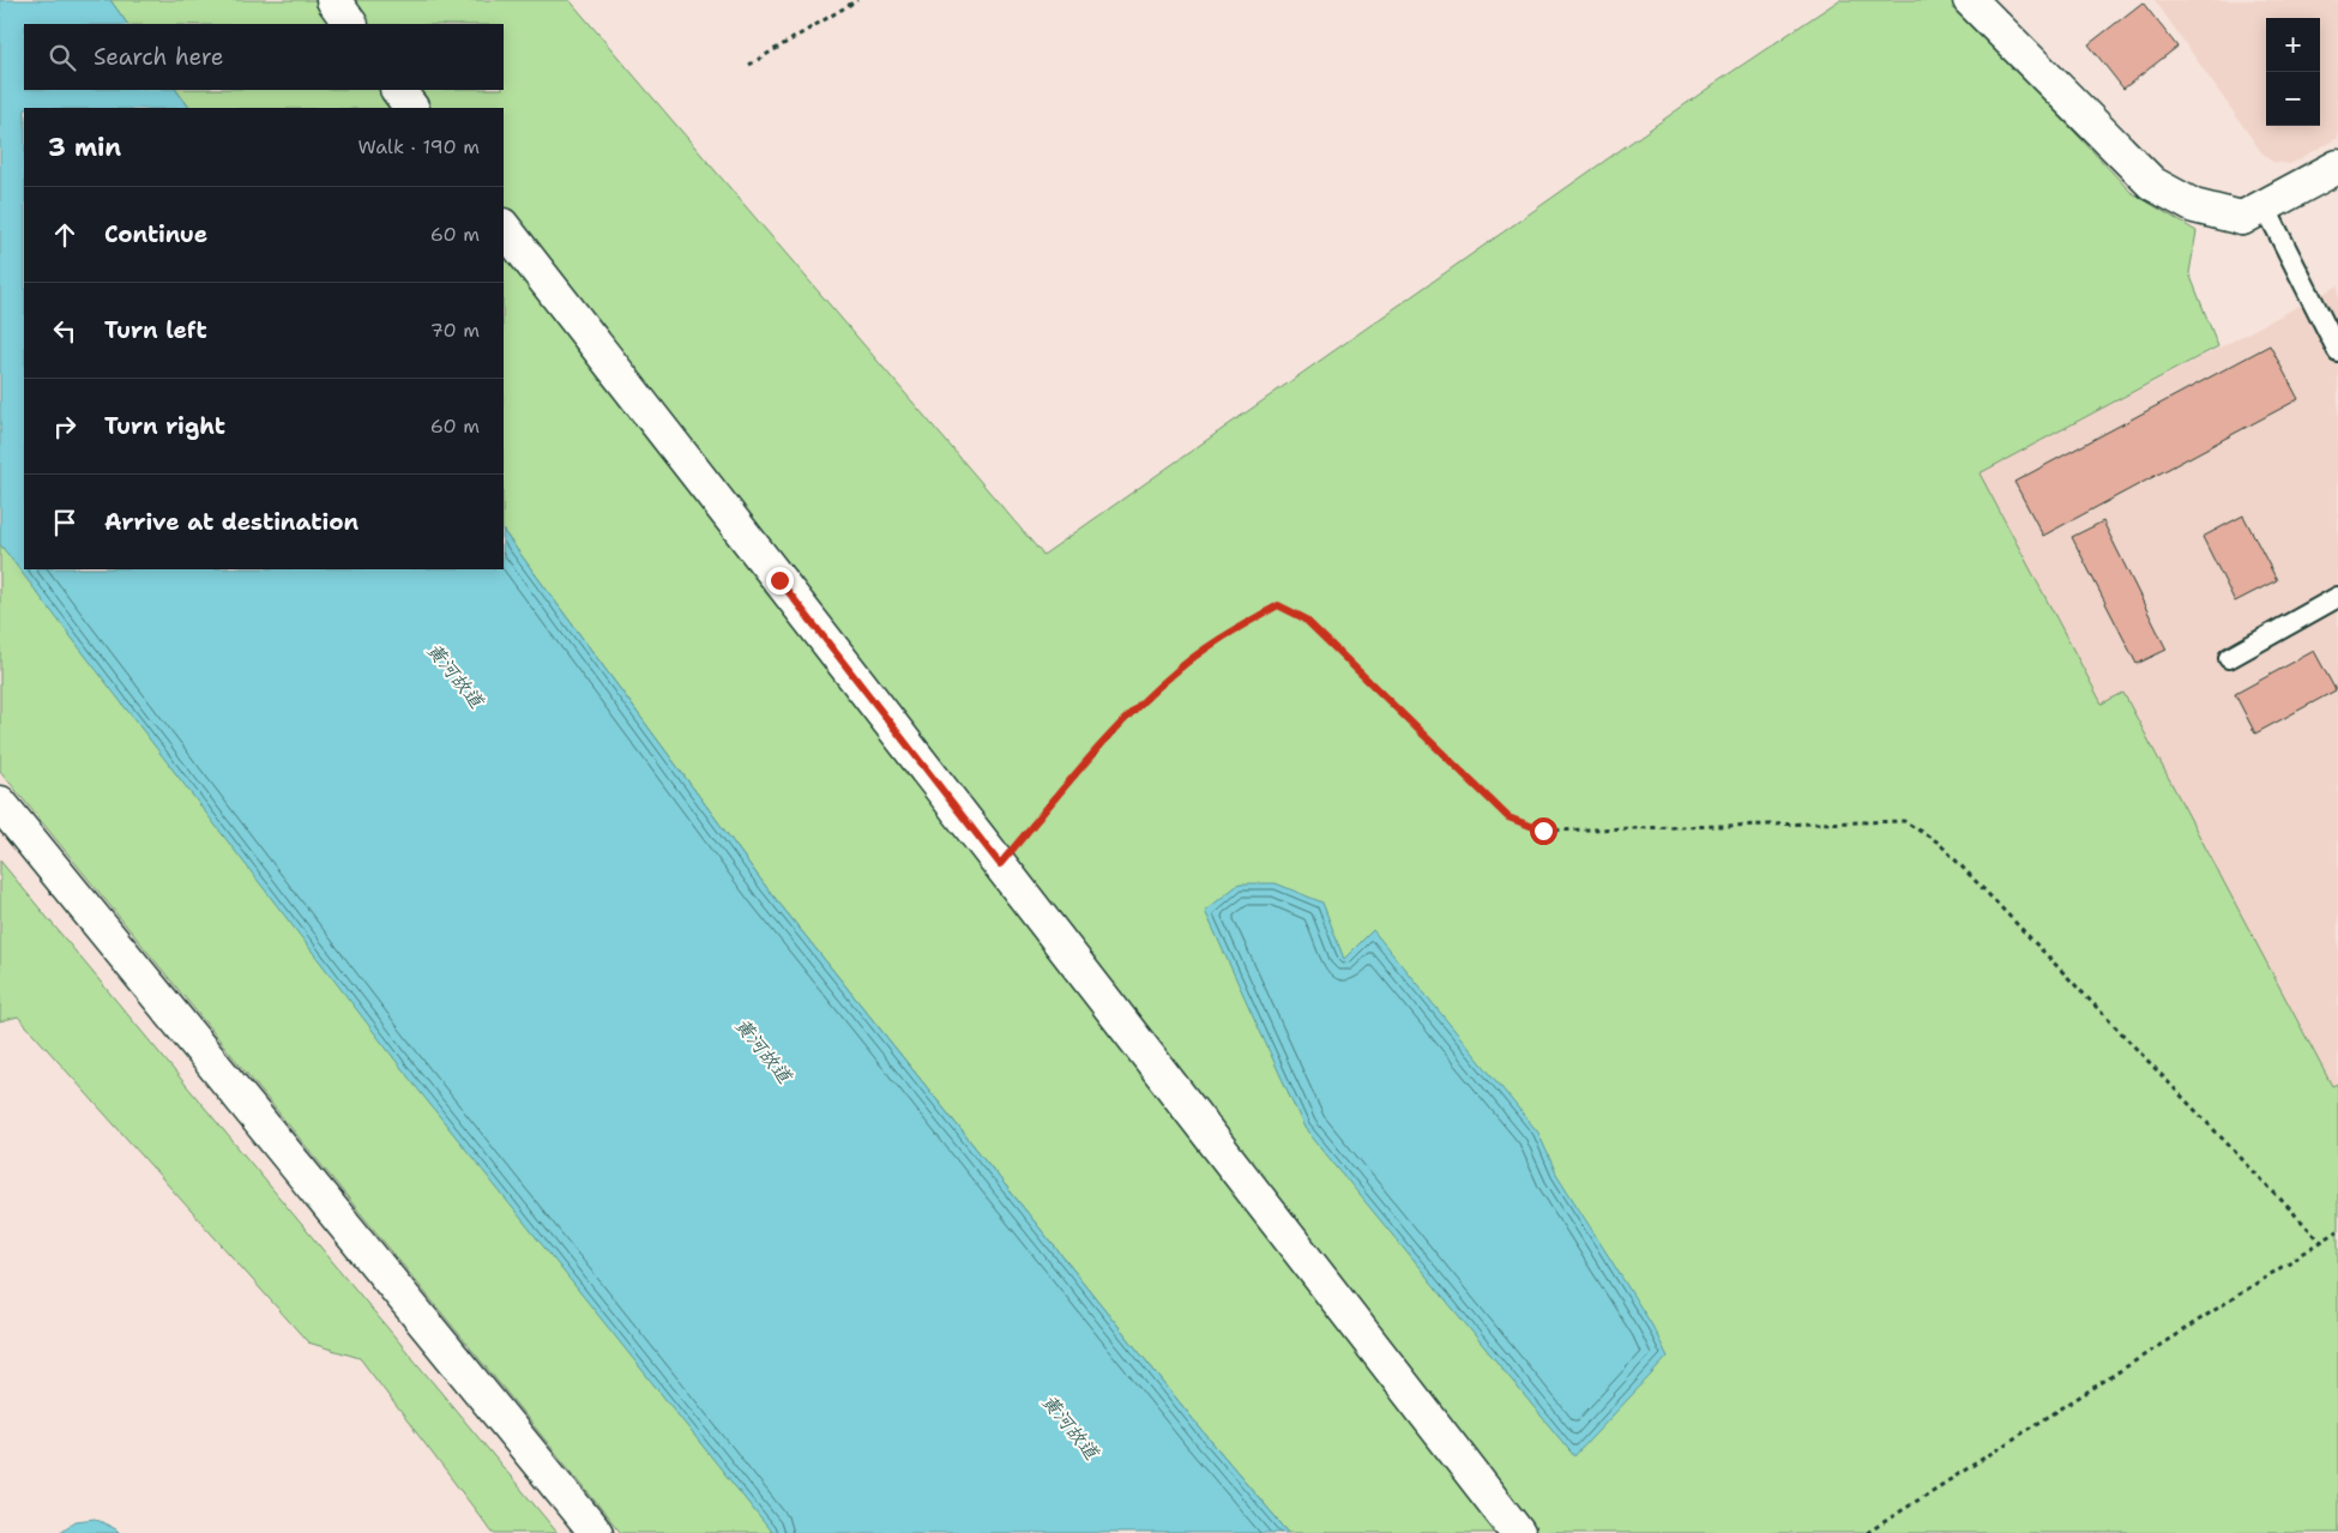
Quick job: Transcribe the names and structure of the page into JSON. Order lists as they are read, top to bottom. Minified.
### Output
{"water":["黄河故道"],"page":{"map_buttons":["+","−"],"search":"Search here","heading":["3 min","Walk · 190 m"],"list":[["Continue","60 m"],["Turn left","70 m"],["Turn right","60 m"],"Arrive at destination"]}}
